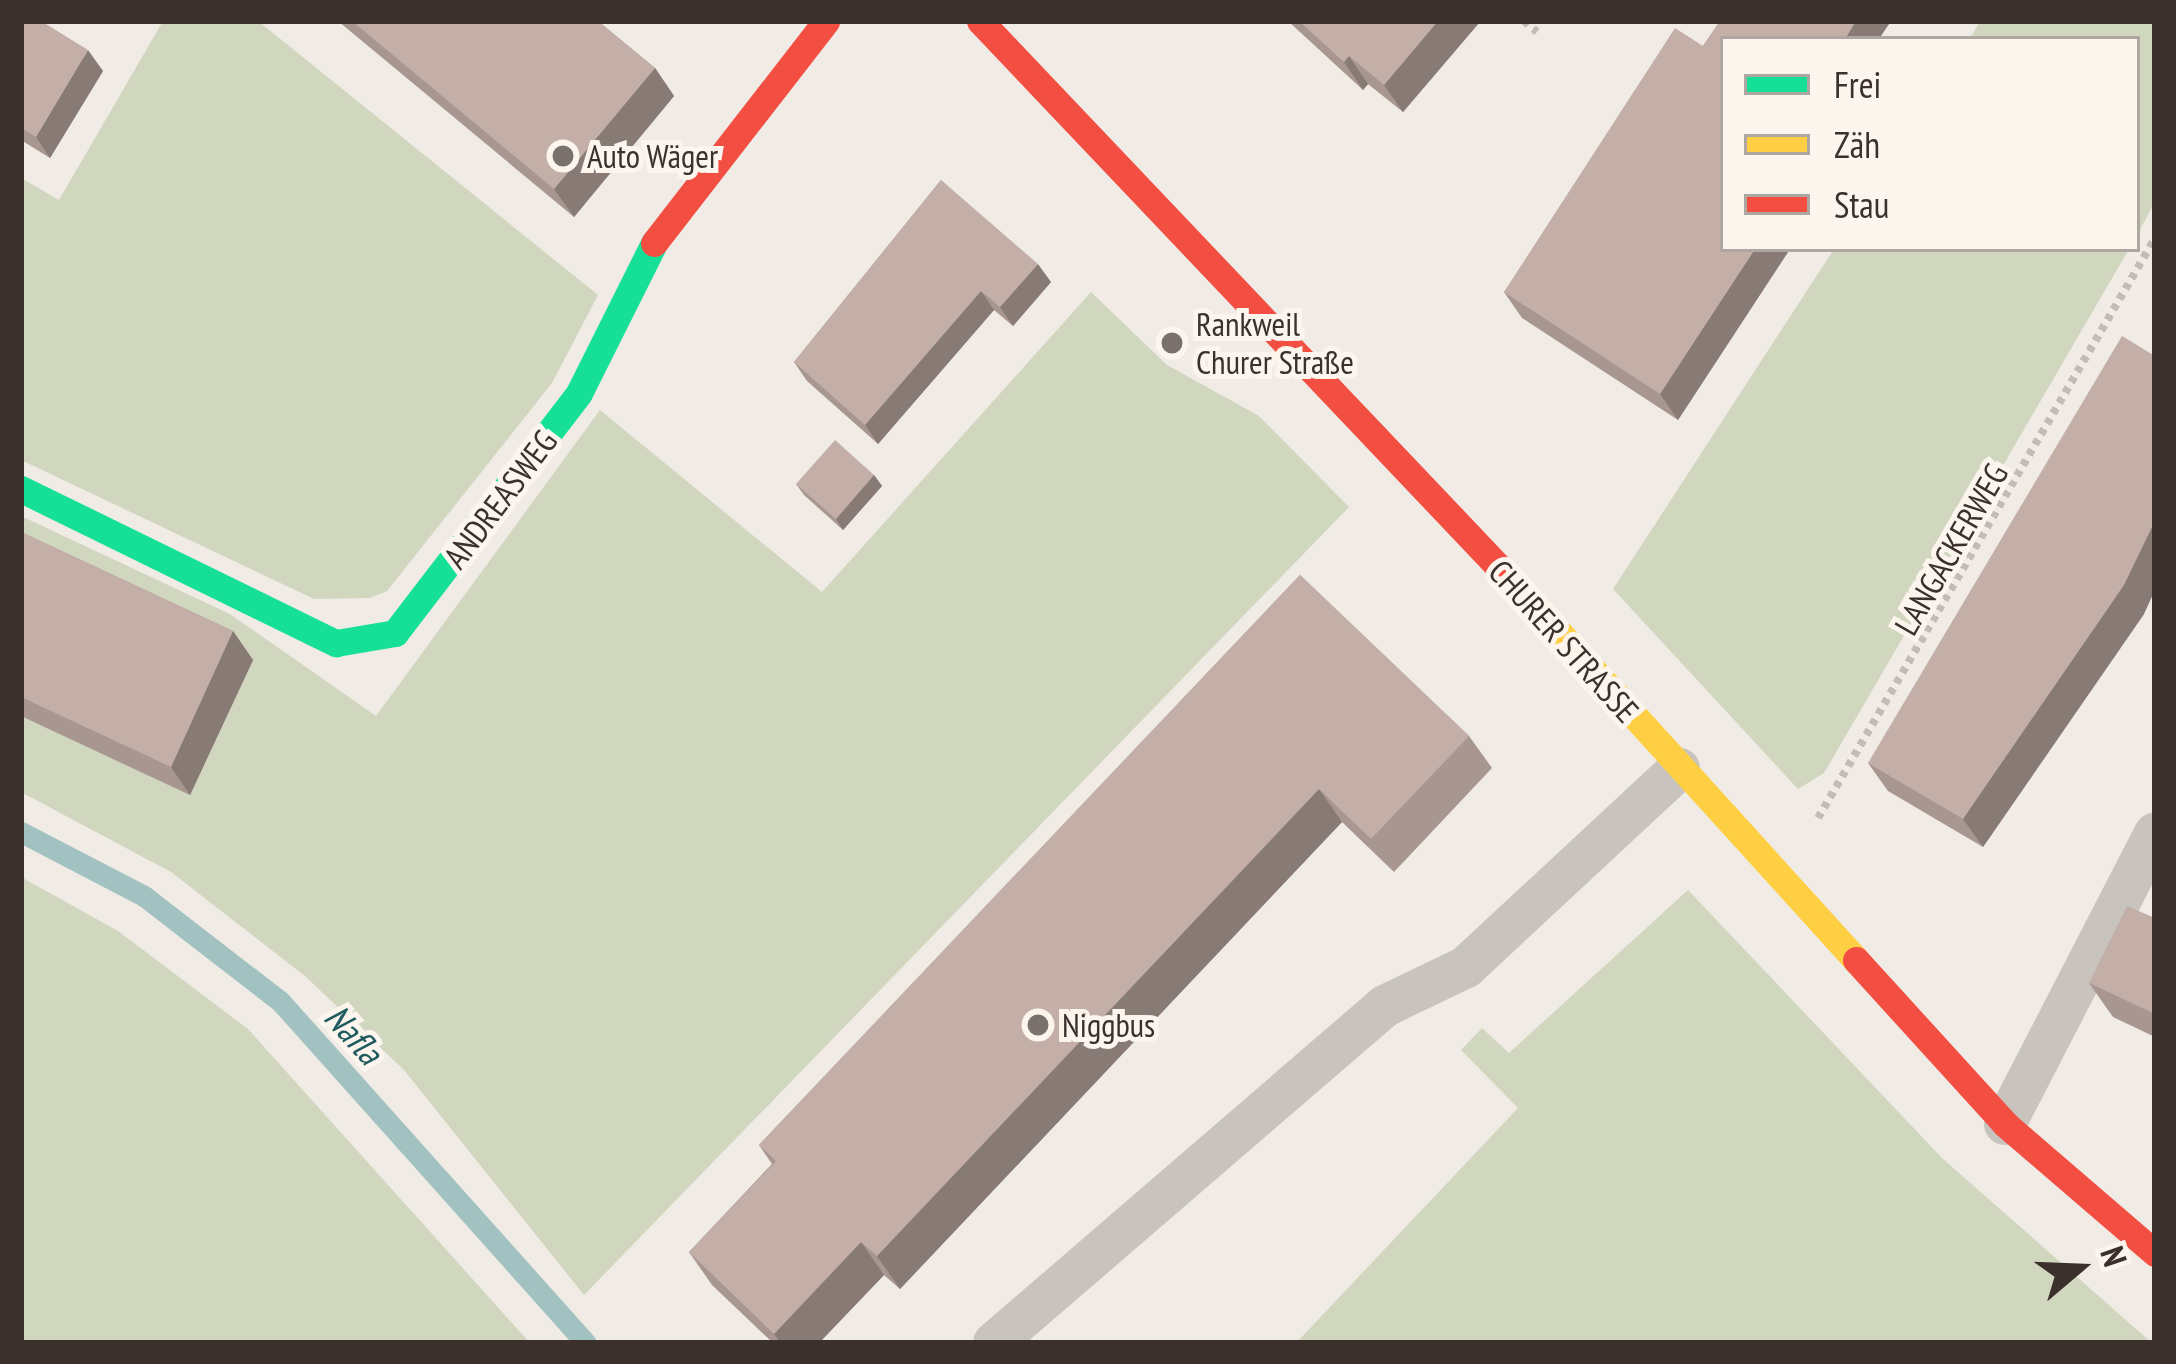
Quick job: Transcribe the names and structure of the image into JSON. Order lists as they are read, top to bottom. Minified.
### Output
{"streets":{"main road":["ANDREASWEG","CHURER STRASSE"],"path":["LANGACKERWEG"]},"crossings":[["LANGACKERWEG","CHURER STRASSE"]],"water":["Nafla"],"places":["Auto Wäger","Rankweil Churer Straße","Niggbus"],"legend":["Frei","Zäh","Stau"],"north":"right"}
